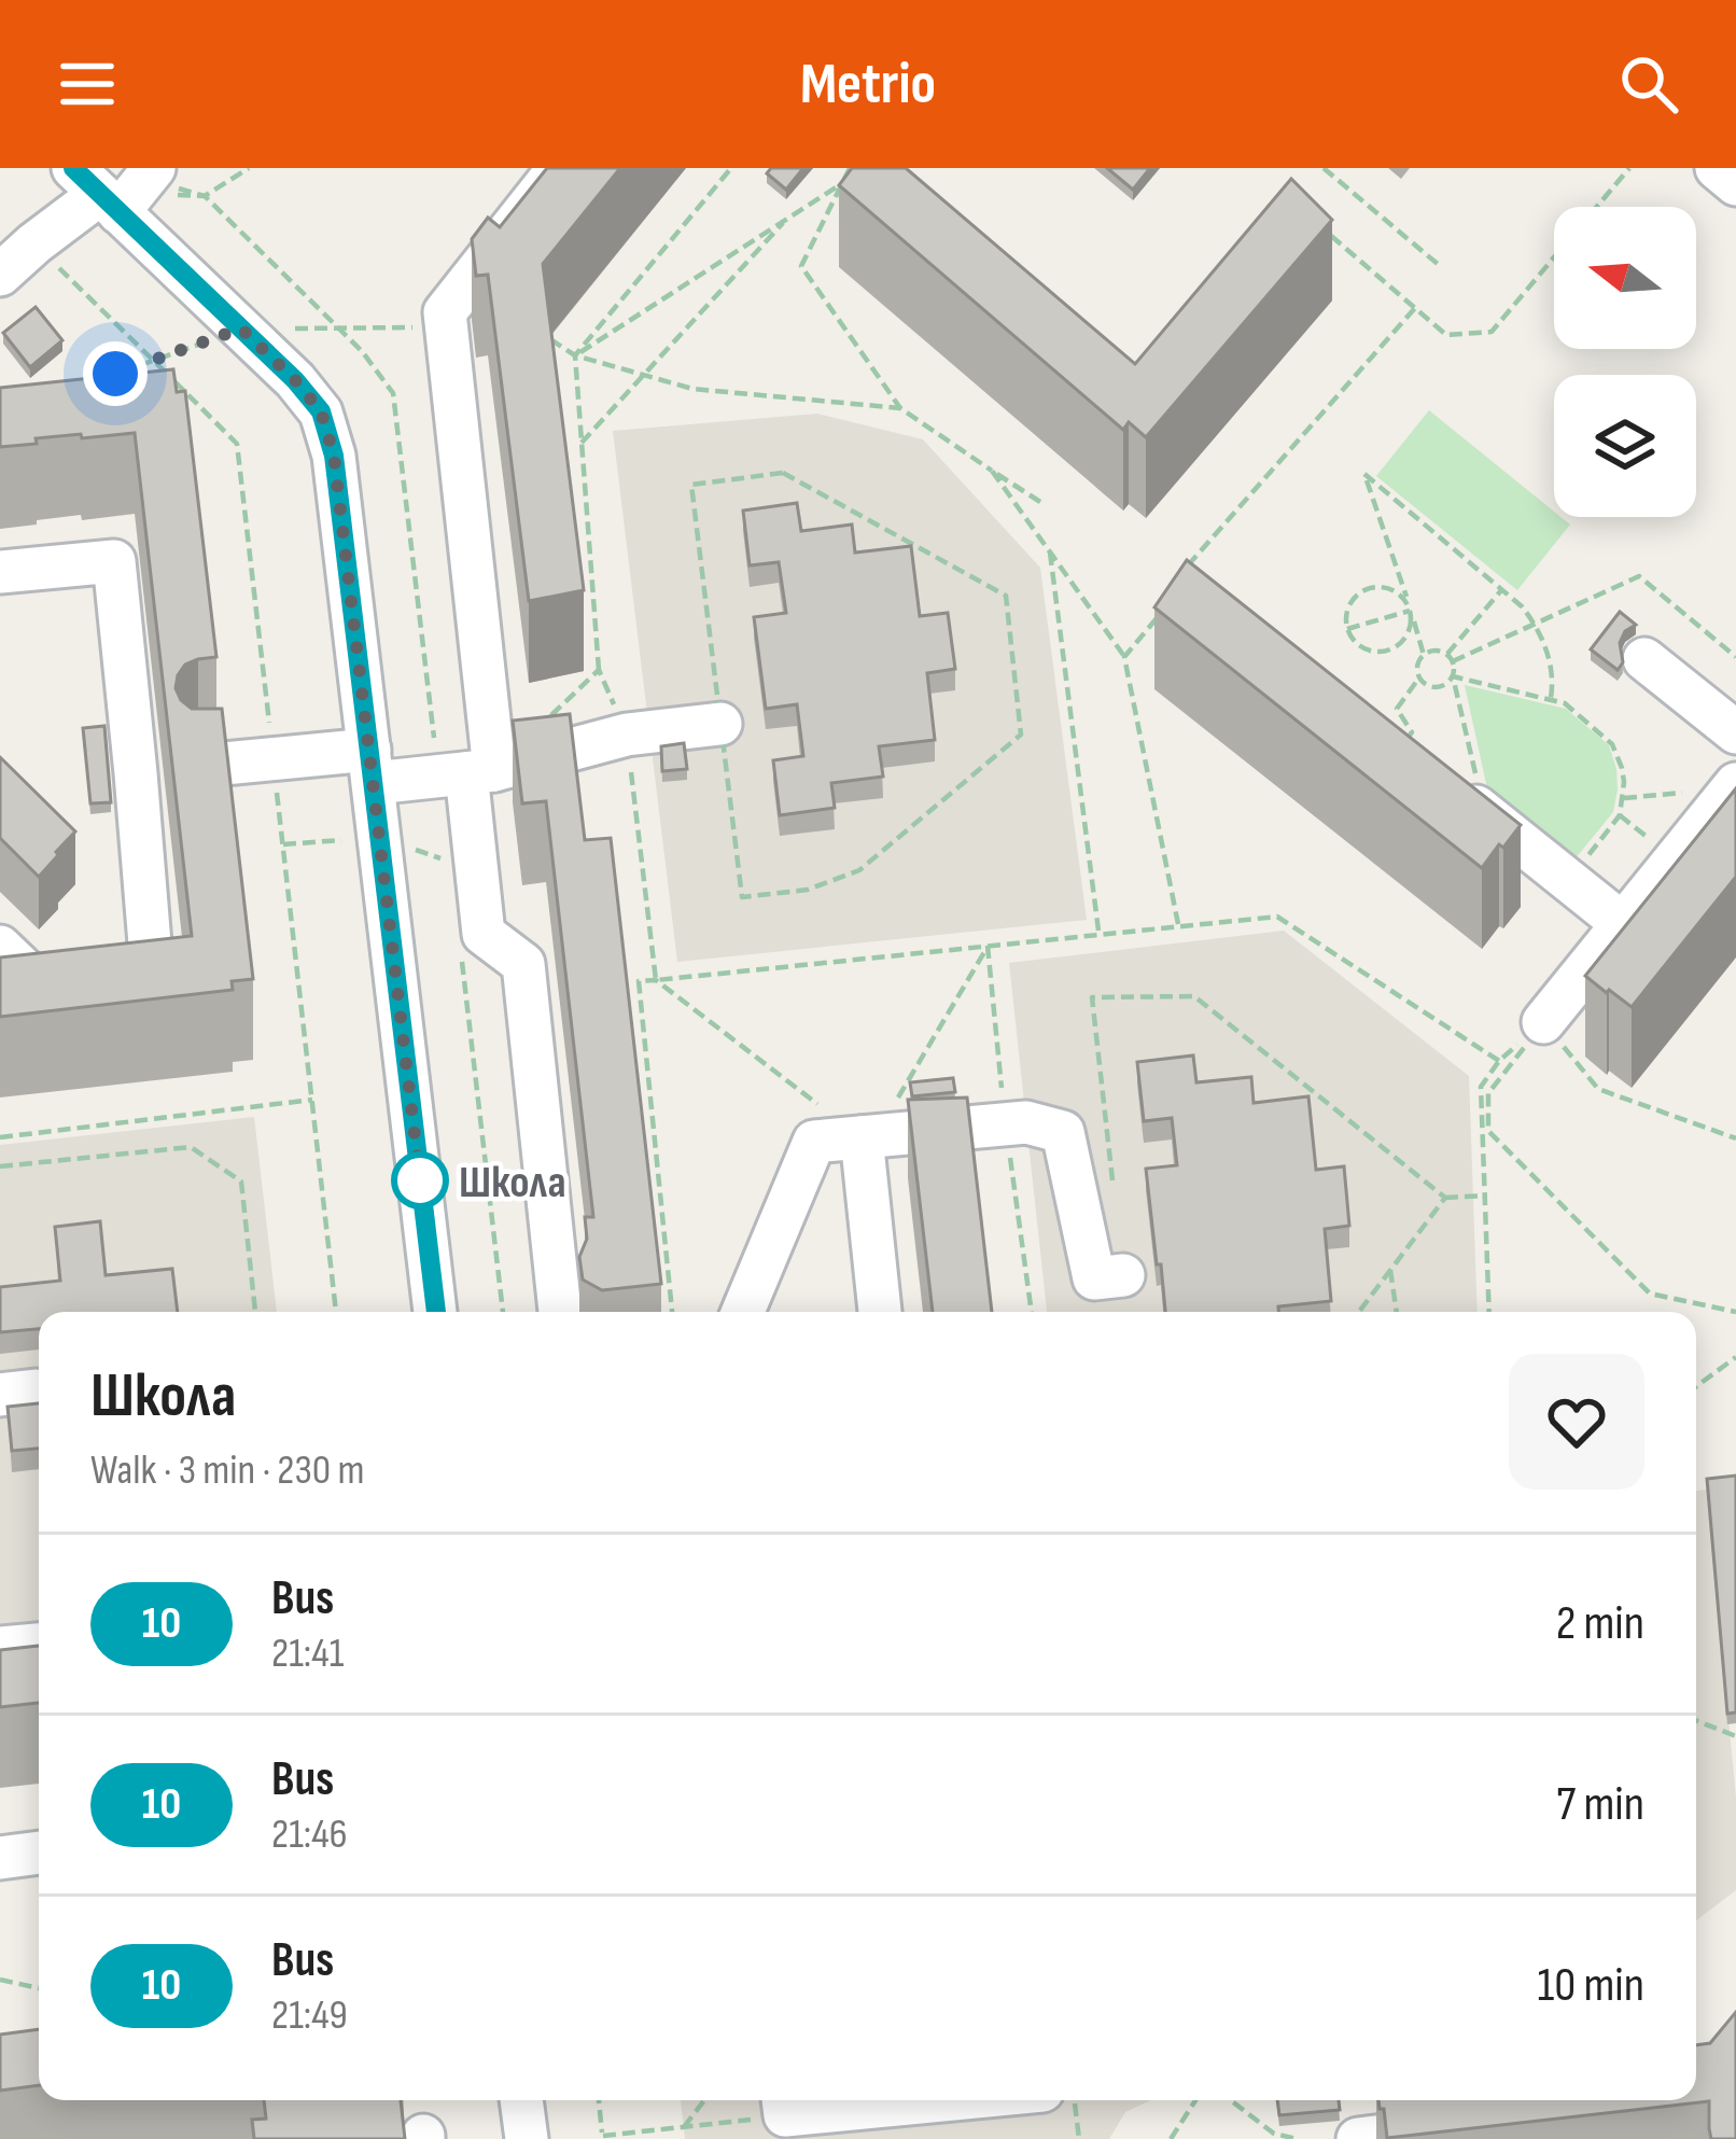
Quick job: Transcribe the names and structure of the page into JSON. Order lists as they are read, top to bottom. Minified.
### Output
{"places":["Школа"],"lines":["bus line 10"],"north":"left","page":{"header":"Metrio","heading":["Школа","Walk · 3 min · 230 m"],"list":[{"mark":"10","name":"Bus","note":"21:41","value":"2 min"},{"mark":"10","name":"Bus","note":"21:46","value":"7 min"},{"mark":"10","name":"Bus","note":"21:49","value":"10 min"}]}}
